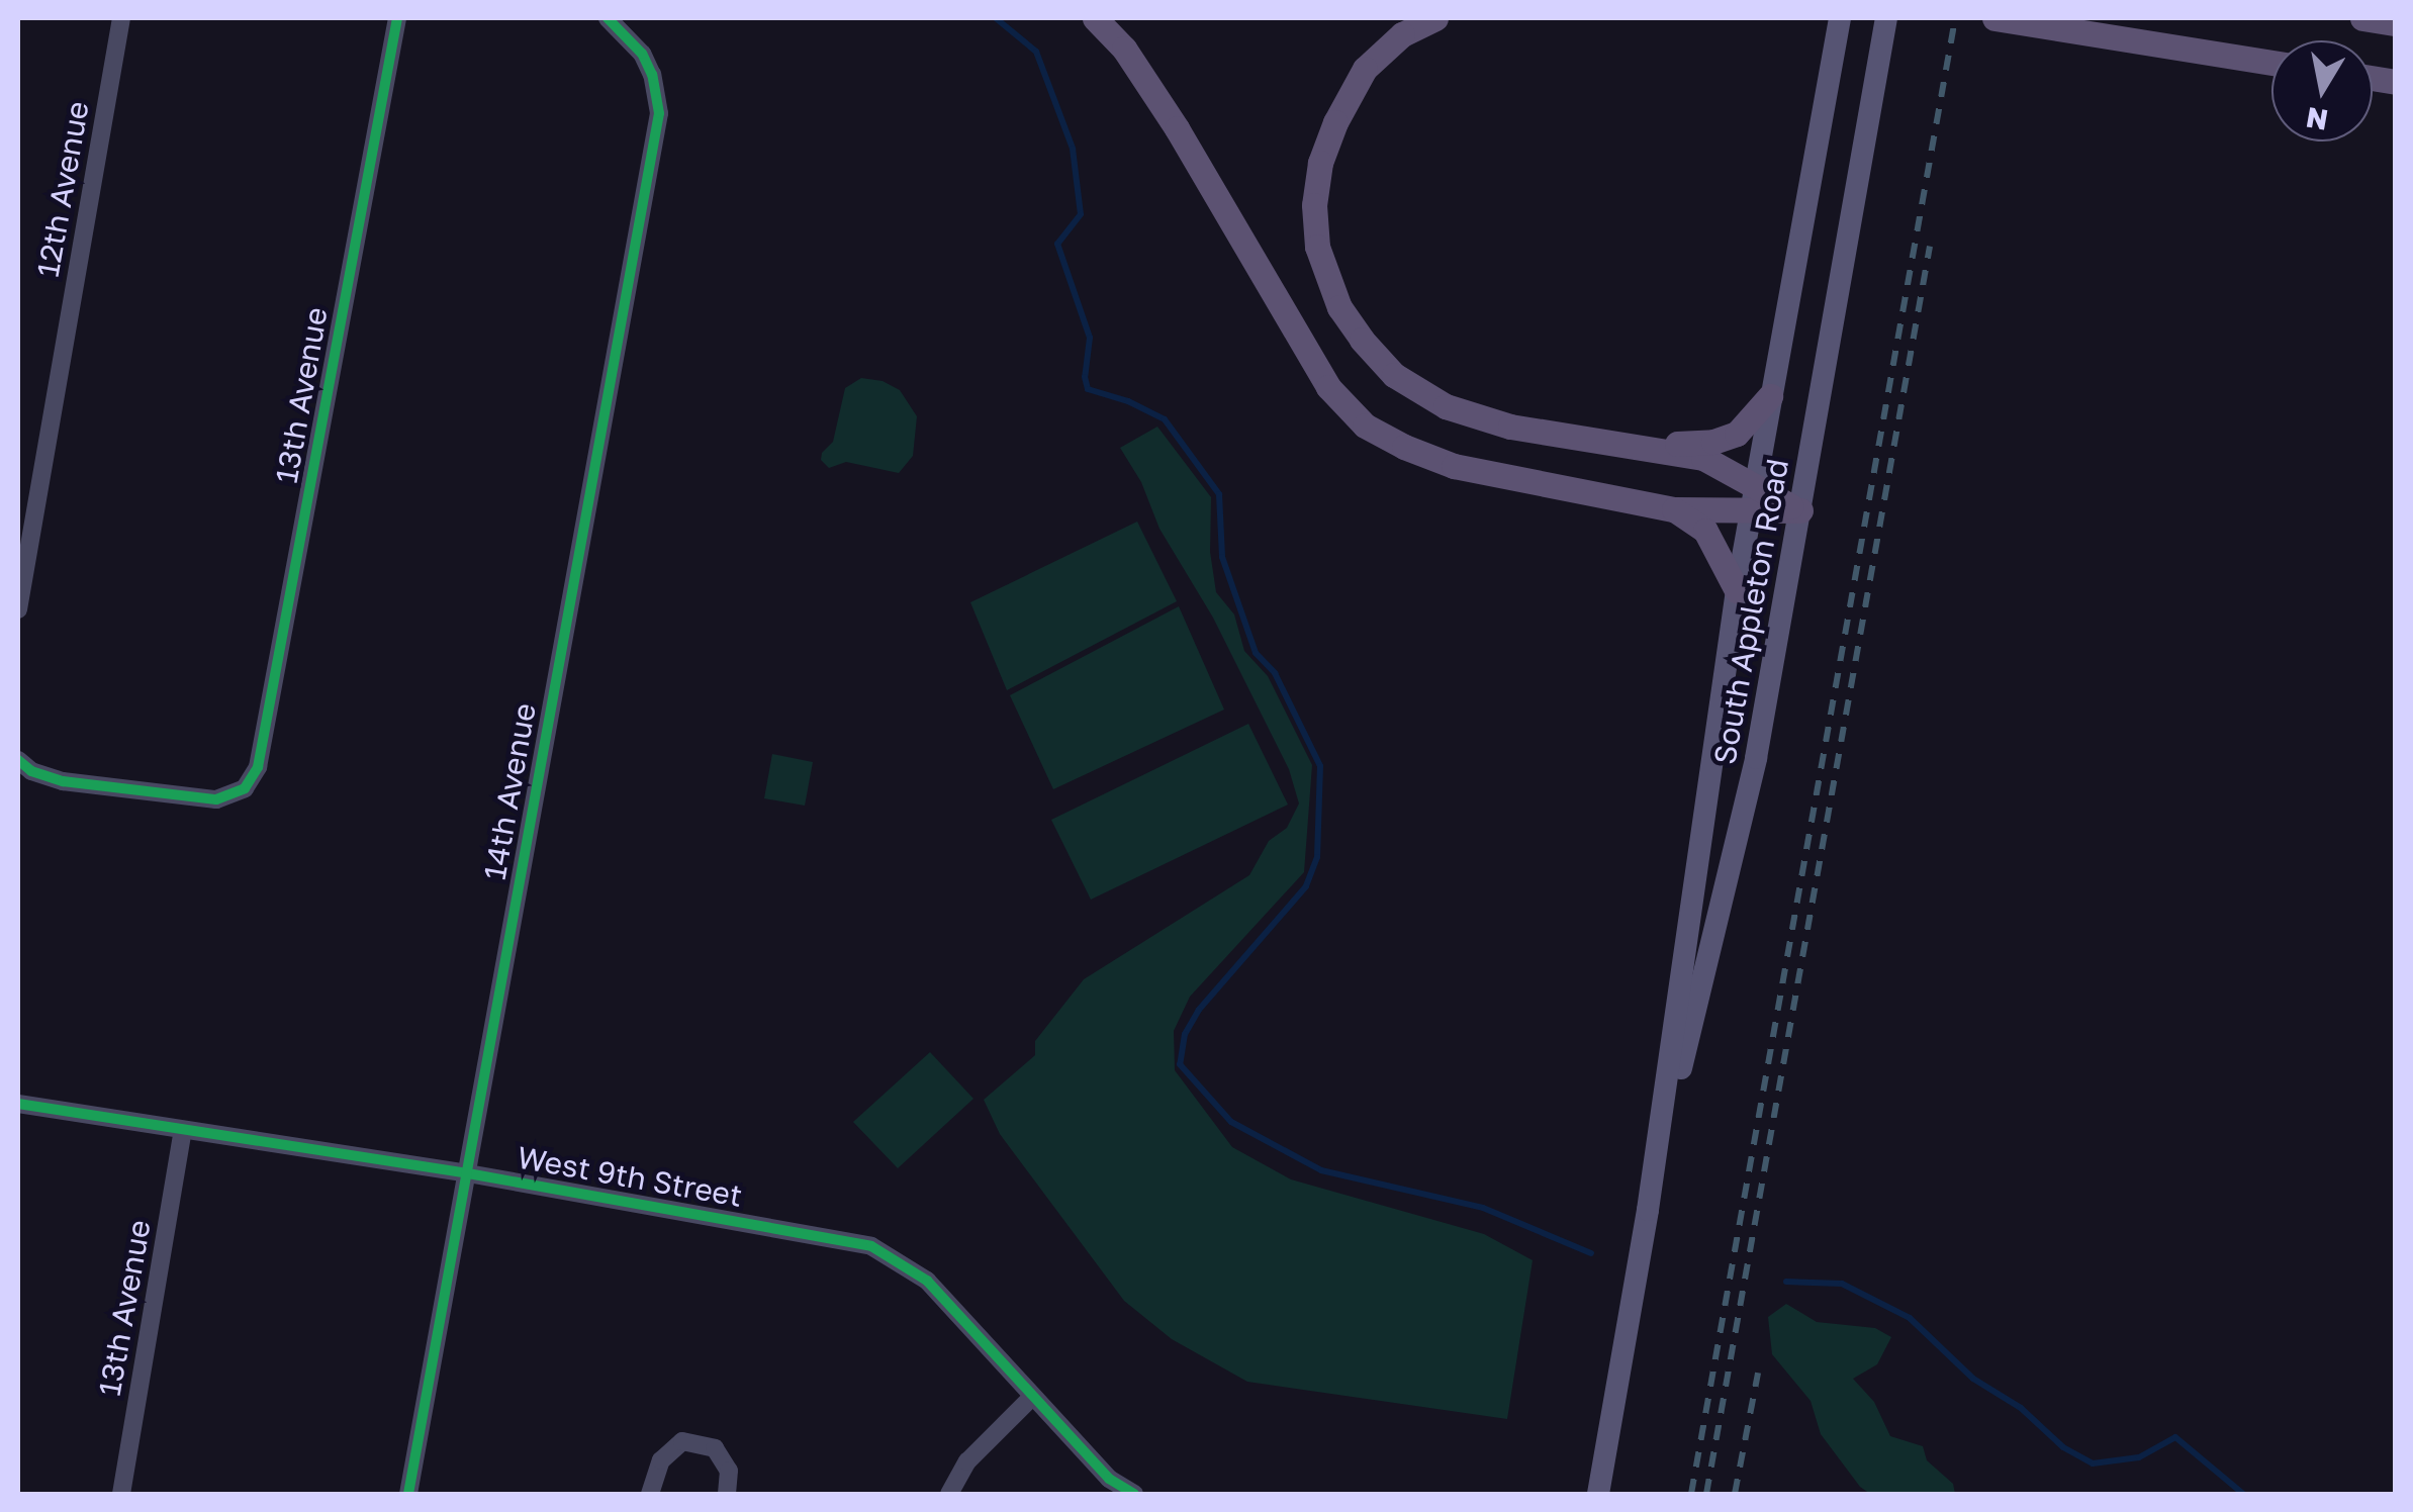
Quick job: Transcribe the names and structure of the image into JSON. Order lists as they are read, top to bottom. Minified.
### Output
{"streets":{"main road":["South Appleton Road"],"street":["12th Avenue","13th Avenue","14th Avenue","West 9th Street"]},"crossings":[["13th Avenue","West 9th Street"],["14th Avenue","West 9th Street"]],"north":"bottom"}
